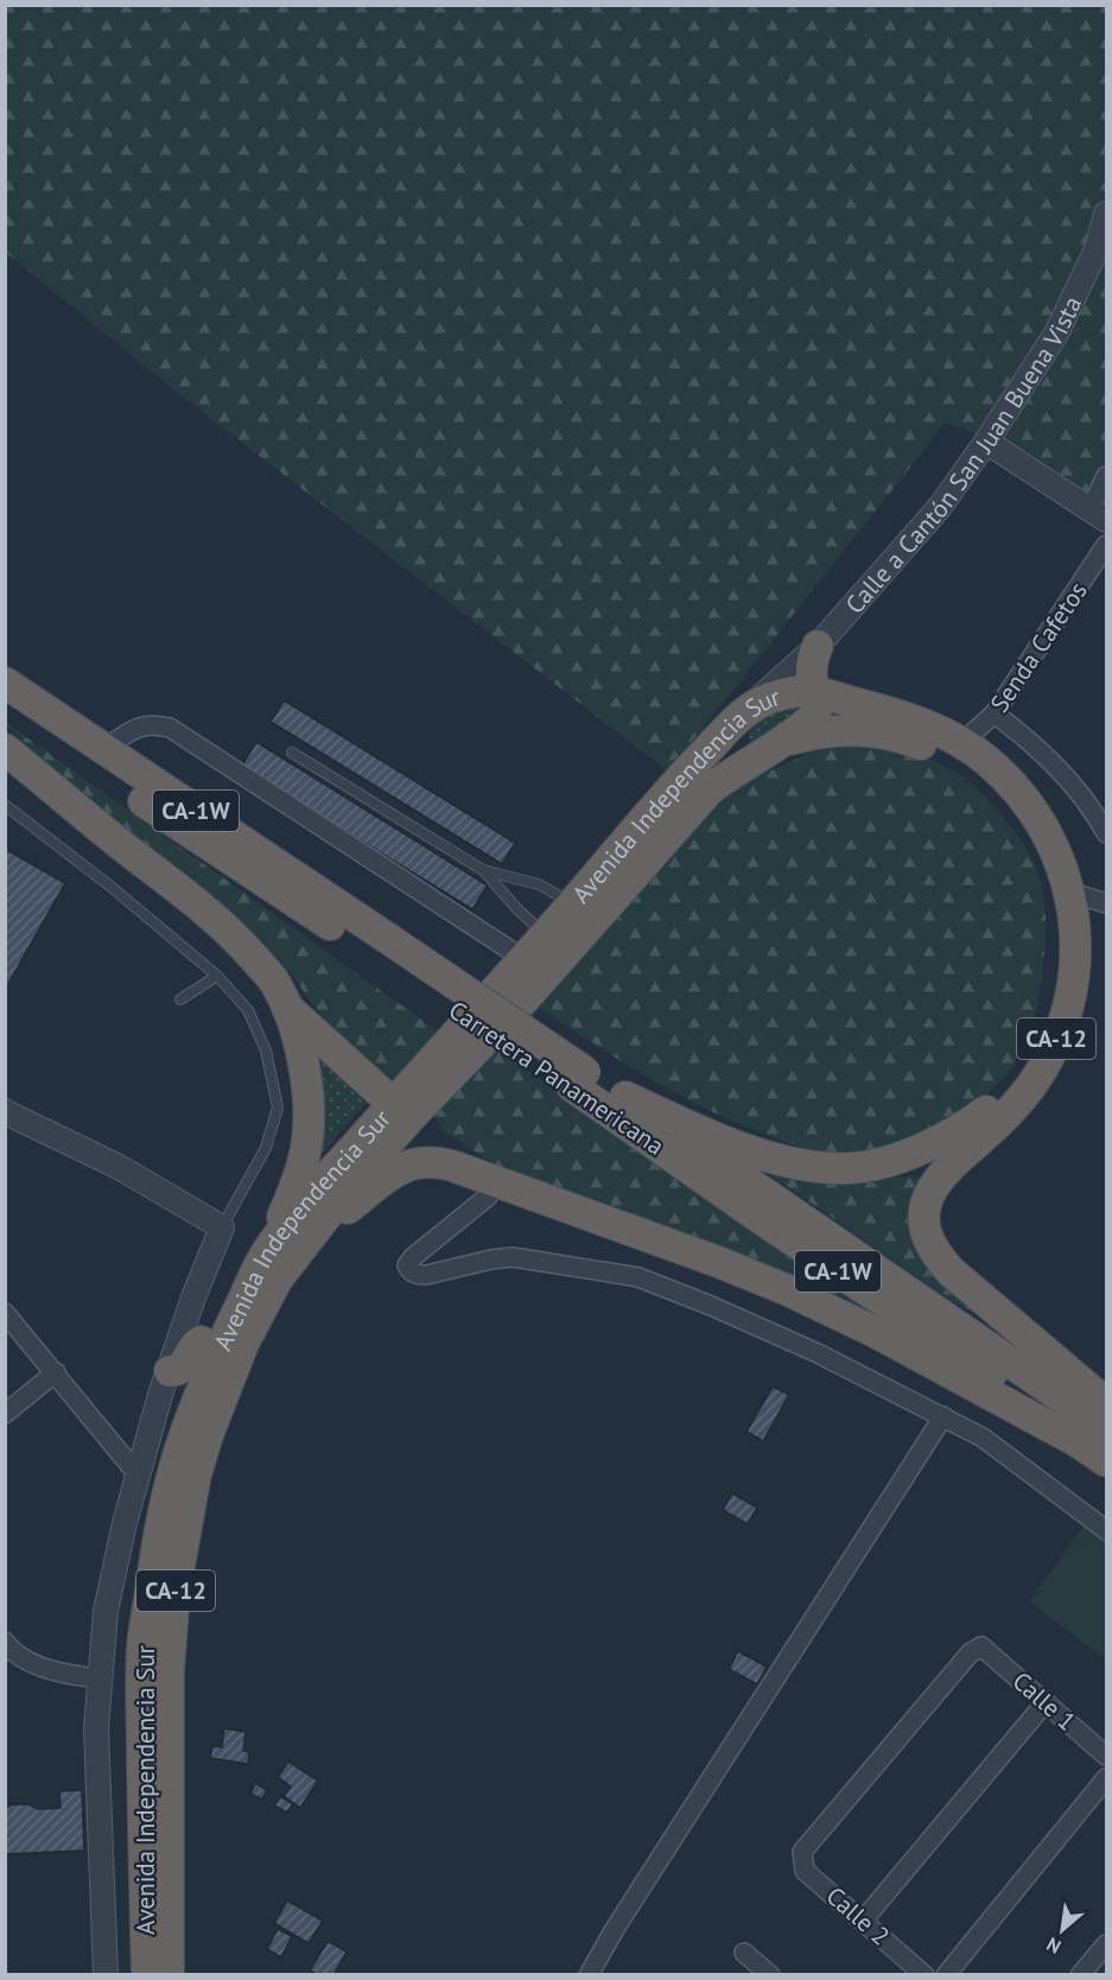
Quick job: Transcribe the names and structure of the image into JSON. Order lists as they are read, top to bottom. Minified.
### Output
{"streets":{"highway":["Avenida Independencia Sur","CA-1W","CA-12","Carretera Panamericana"],"street":["Calle a Cantón San Juan Buena Vista","Senda Cafetos","Calle 1","Calle 2"]},"crossings":[["Calle a Cantón San Juan Buena Vista","Avenida Independencia Sur"],["Calle a Cantón San Juan Buena Vista","CA-12"],["Senda Cafetos","CA-12"],["Avenida Independencia Sur","CA-12"],["CA-12","Carretera Panamericana"],["Calle 1","Calle 2"]],"north":"bottom left"}
